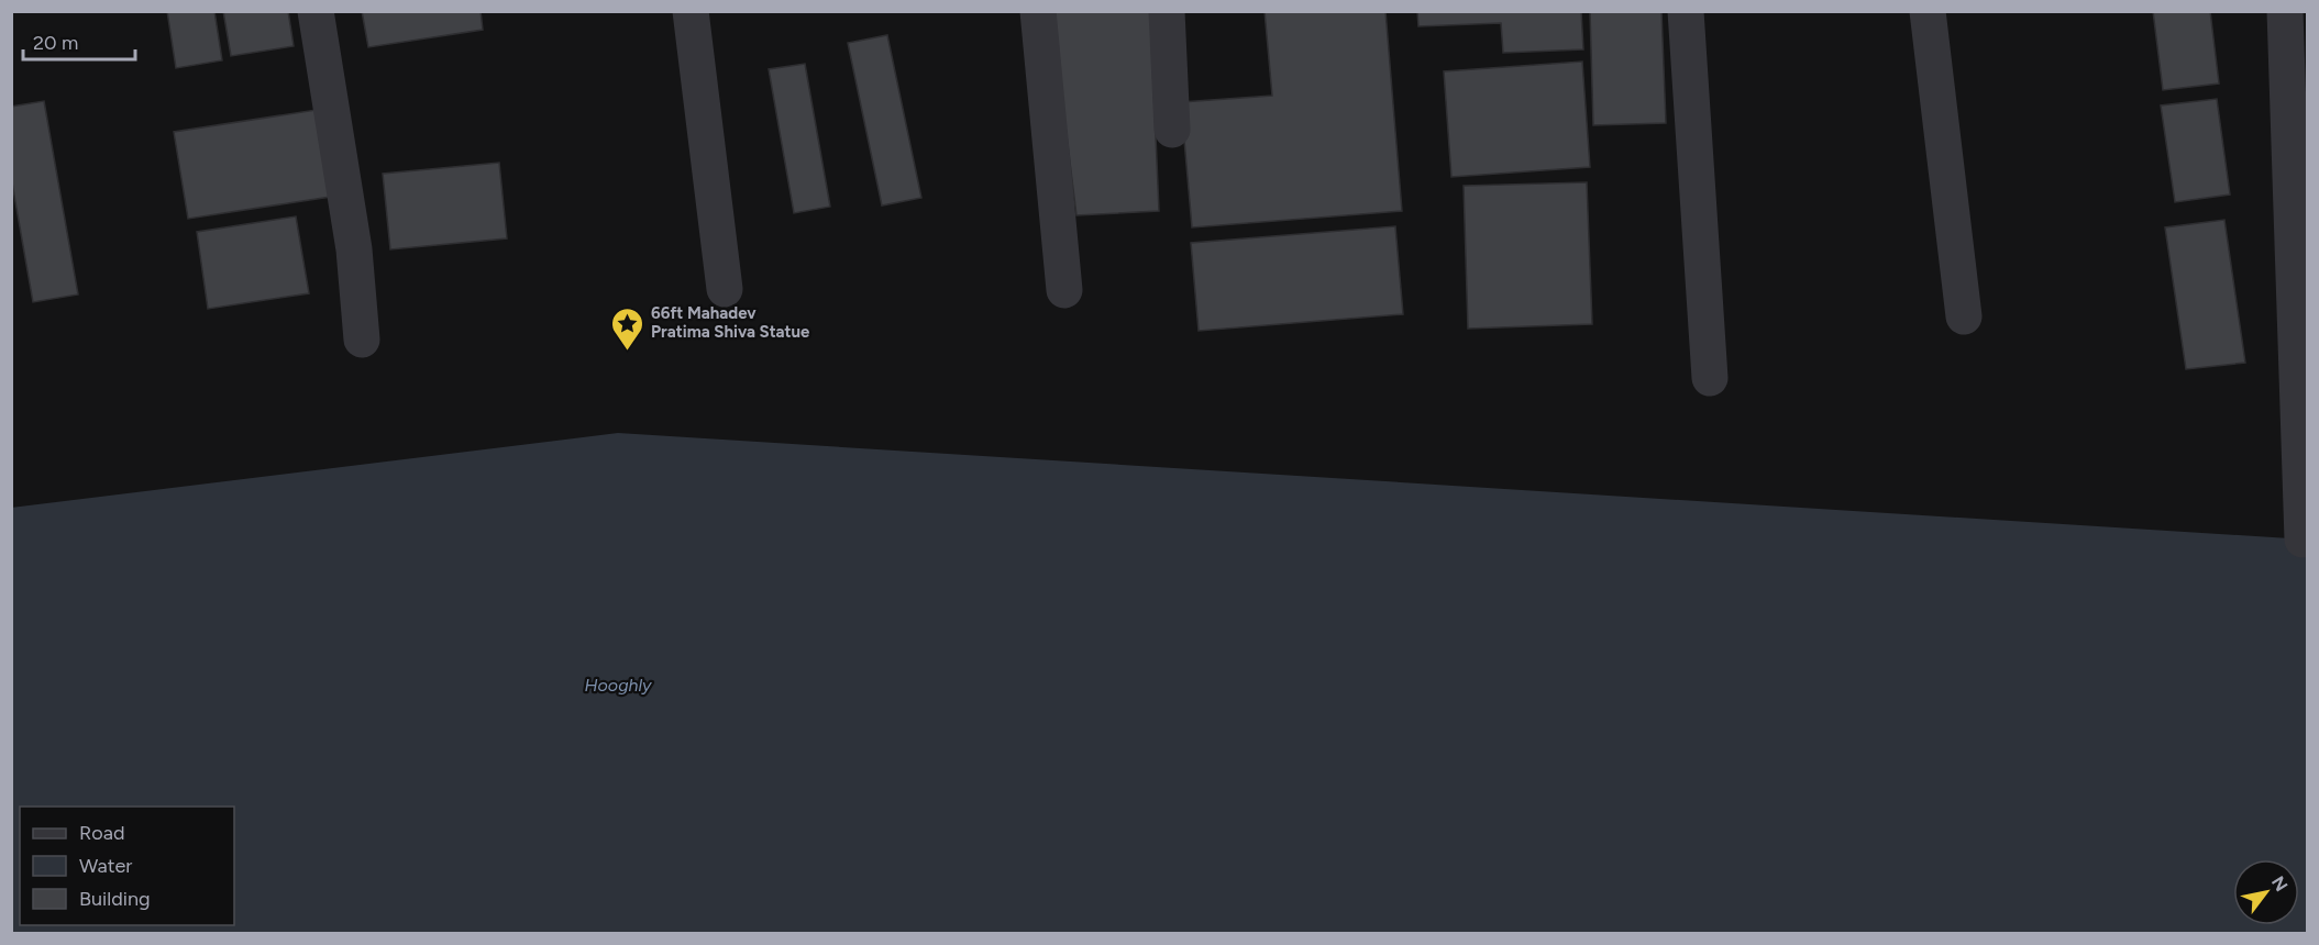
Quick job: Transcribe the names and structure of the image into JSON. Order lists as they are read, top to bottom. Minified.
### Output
{"water":["Hooghly"],"places":{"place":["66ft Mahadev Pratima Shiva Statue"]},"legend":["Road","Water","Building"],"scale_bar":"20 m","north":"top right"}
